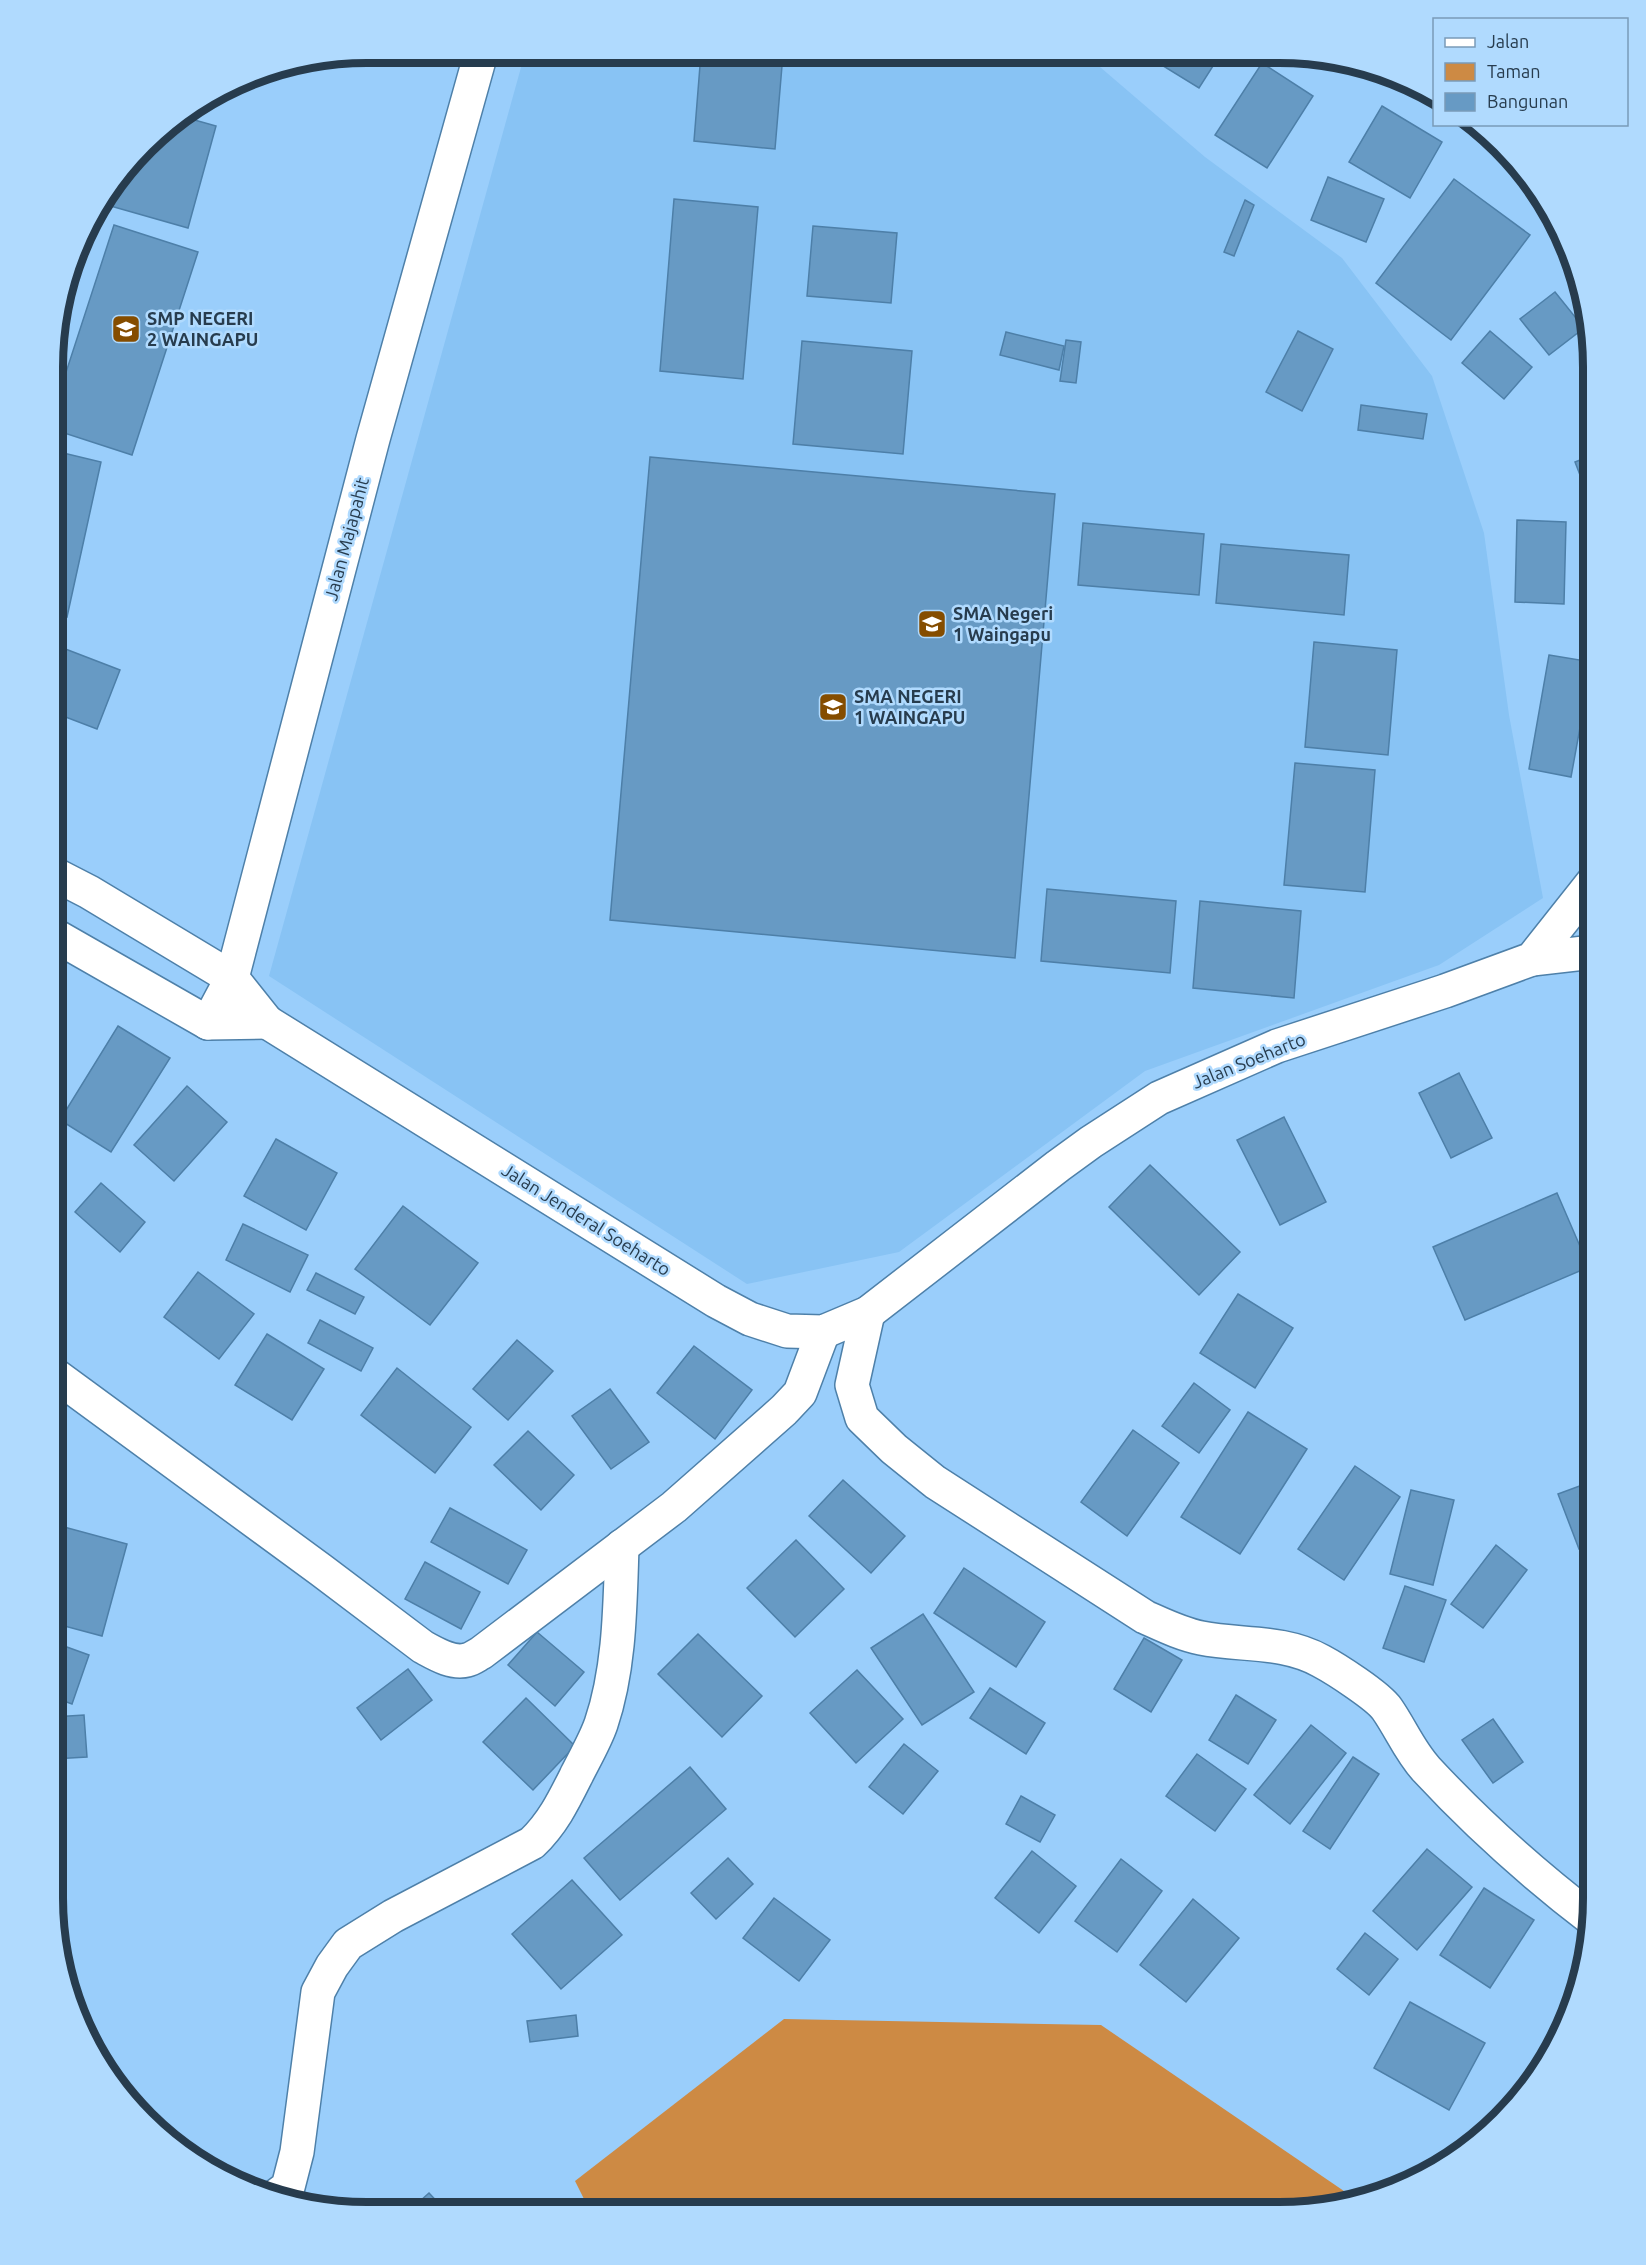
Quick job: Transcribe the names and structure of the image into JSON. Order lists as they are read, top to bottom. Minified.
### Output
{"streets":{"street":["Jalan Majapahit","Jalan Soeharto","Jalan Jenderal Soeharto"]},"crossings":[["Jalan Majapahit","Jalan Jenderal Soeharto"],["Jalan Soeharto","Jalan Jenderal Soeharto"]],"places":{"school or university":["SMP NEGERI 2 WAINGAPU","SMA Negeri 1 Waingapu","SMA NEGERI 1 WAINGAPU"]},"legend":["Jalan","Taman","Bangunan"]}
